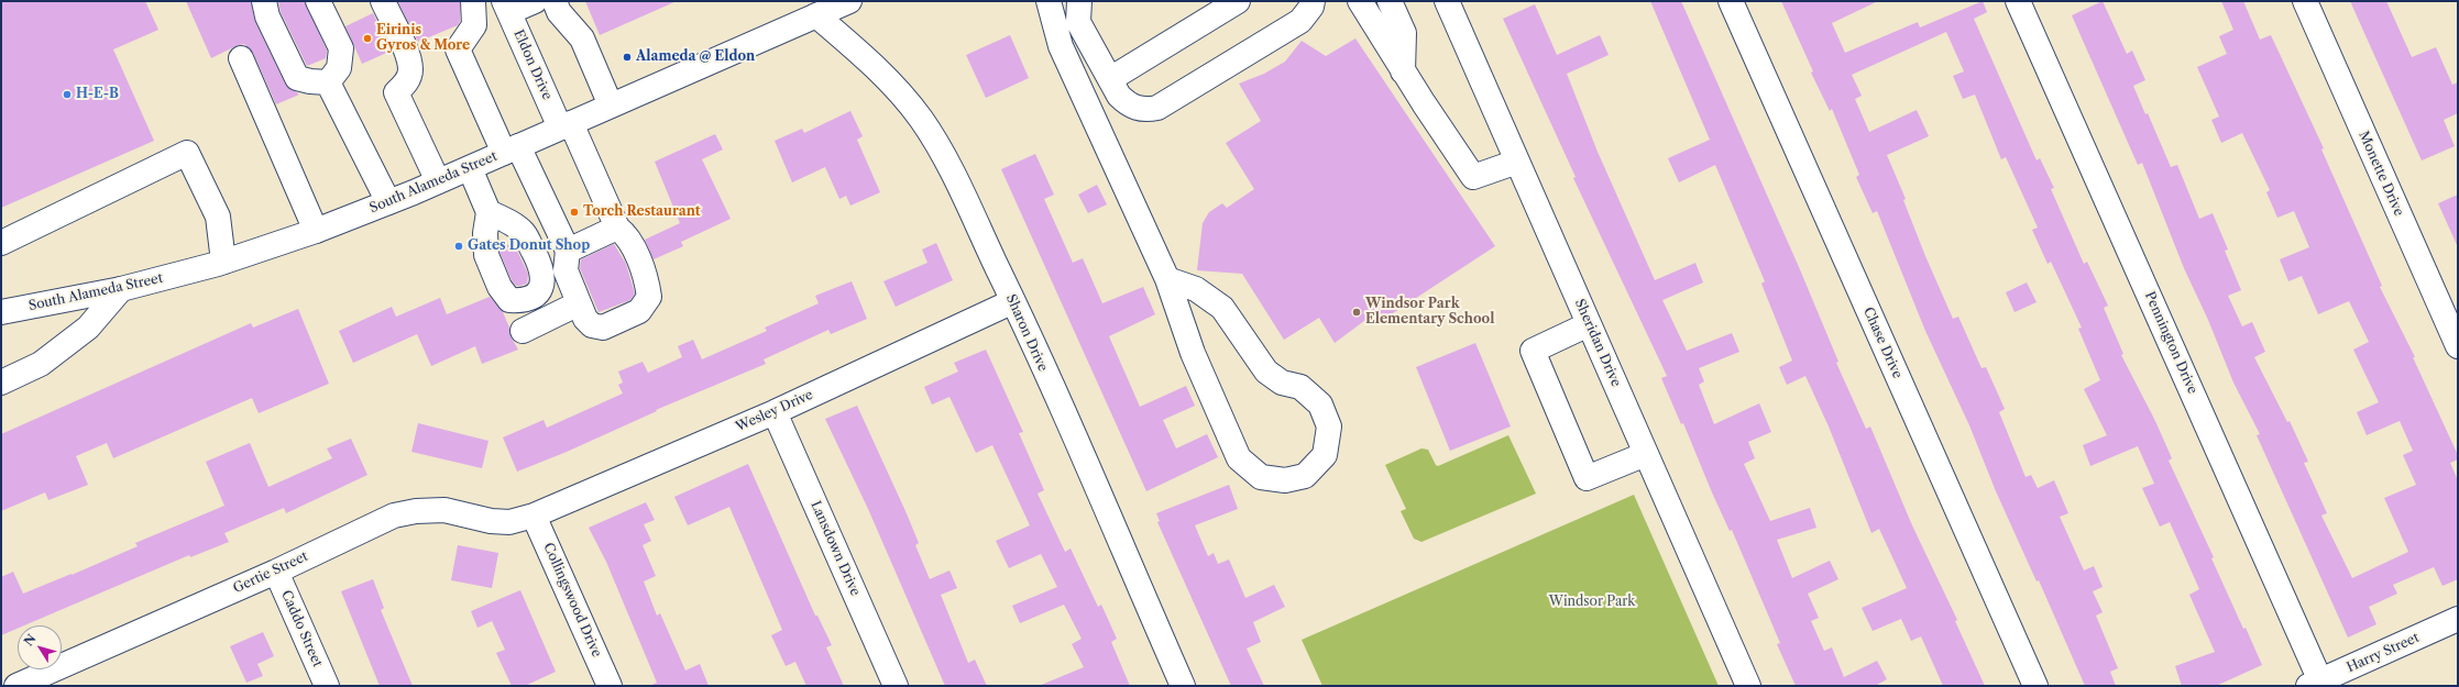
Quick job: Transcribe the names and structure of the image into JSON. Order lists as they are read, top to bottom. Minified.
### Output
{"streets":{"street":["Eldon Drive","Monette Drive","South Alameda Street","Sharon Drive","Sheridan Drive","Chase Drive","Pennington Drive","Wesley Drive","Lansdown Drive","Gertie Street","Collingswood Drive","Caddo Street","Harry Street"]},"crossings":[["Eldon Drive","South Alameda Street"],["South Alameda Street","Sharon Drive"],["Sharon Drive","Wesley Drive"],["Pennington Drive","Harry Street"],["Wesley Drive","Lansdown Drive"],["Wesley Drive","Gertie Street"],["Wesley Drive","Collingswood Drive"],["Gertie Street","Collingswood Drive"],["Gertie Street","Caddo Street"]],"parks":["Windsor Park"],"places":["Eirinis Gyros & More","Alameda @ Eldon","H-E-B","Torch Restaurant","Gates Donut Shop","Windsor Park Elementary School"],"north":"top left"}
